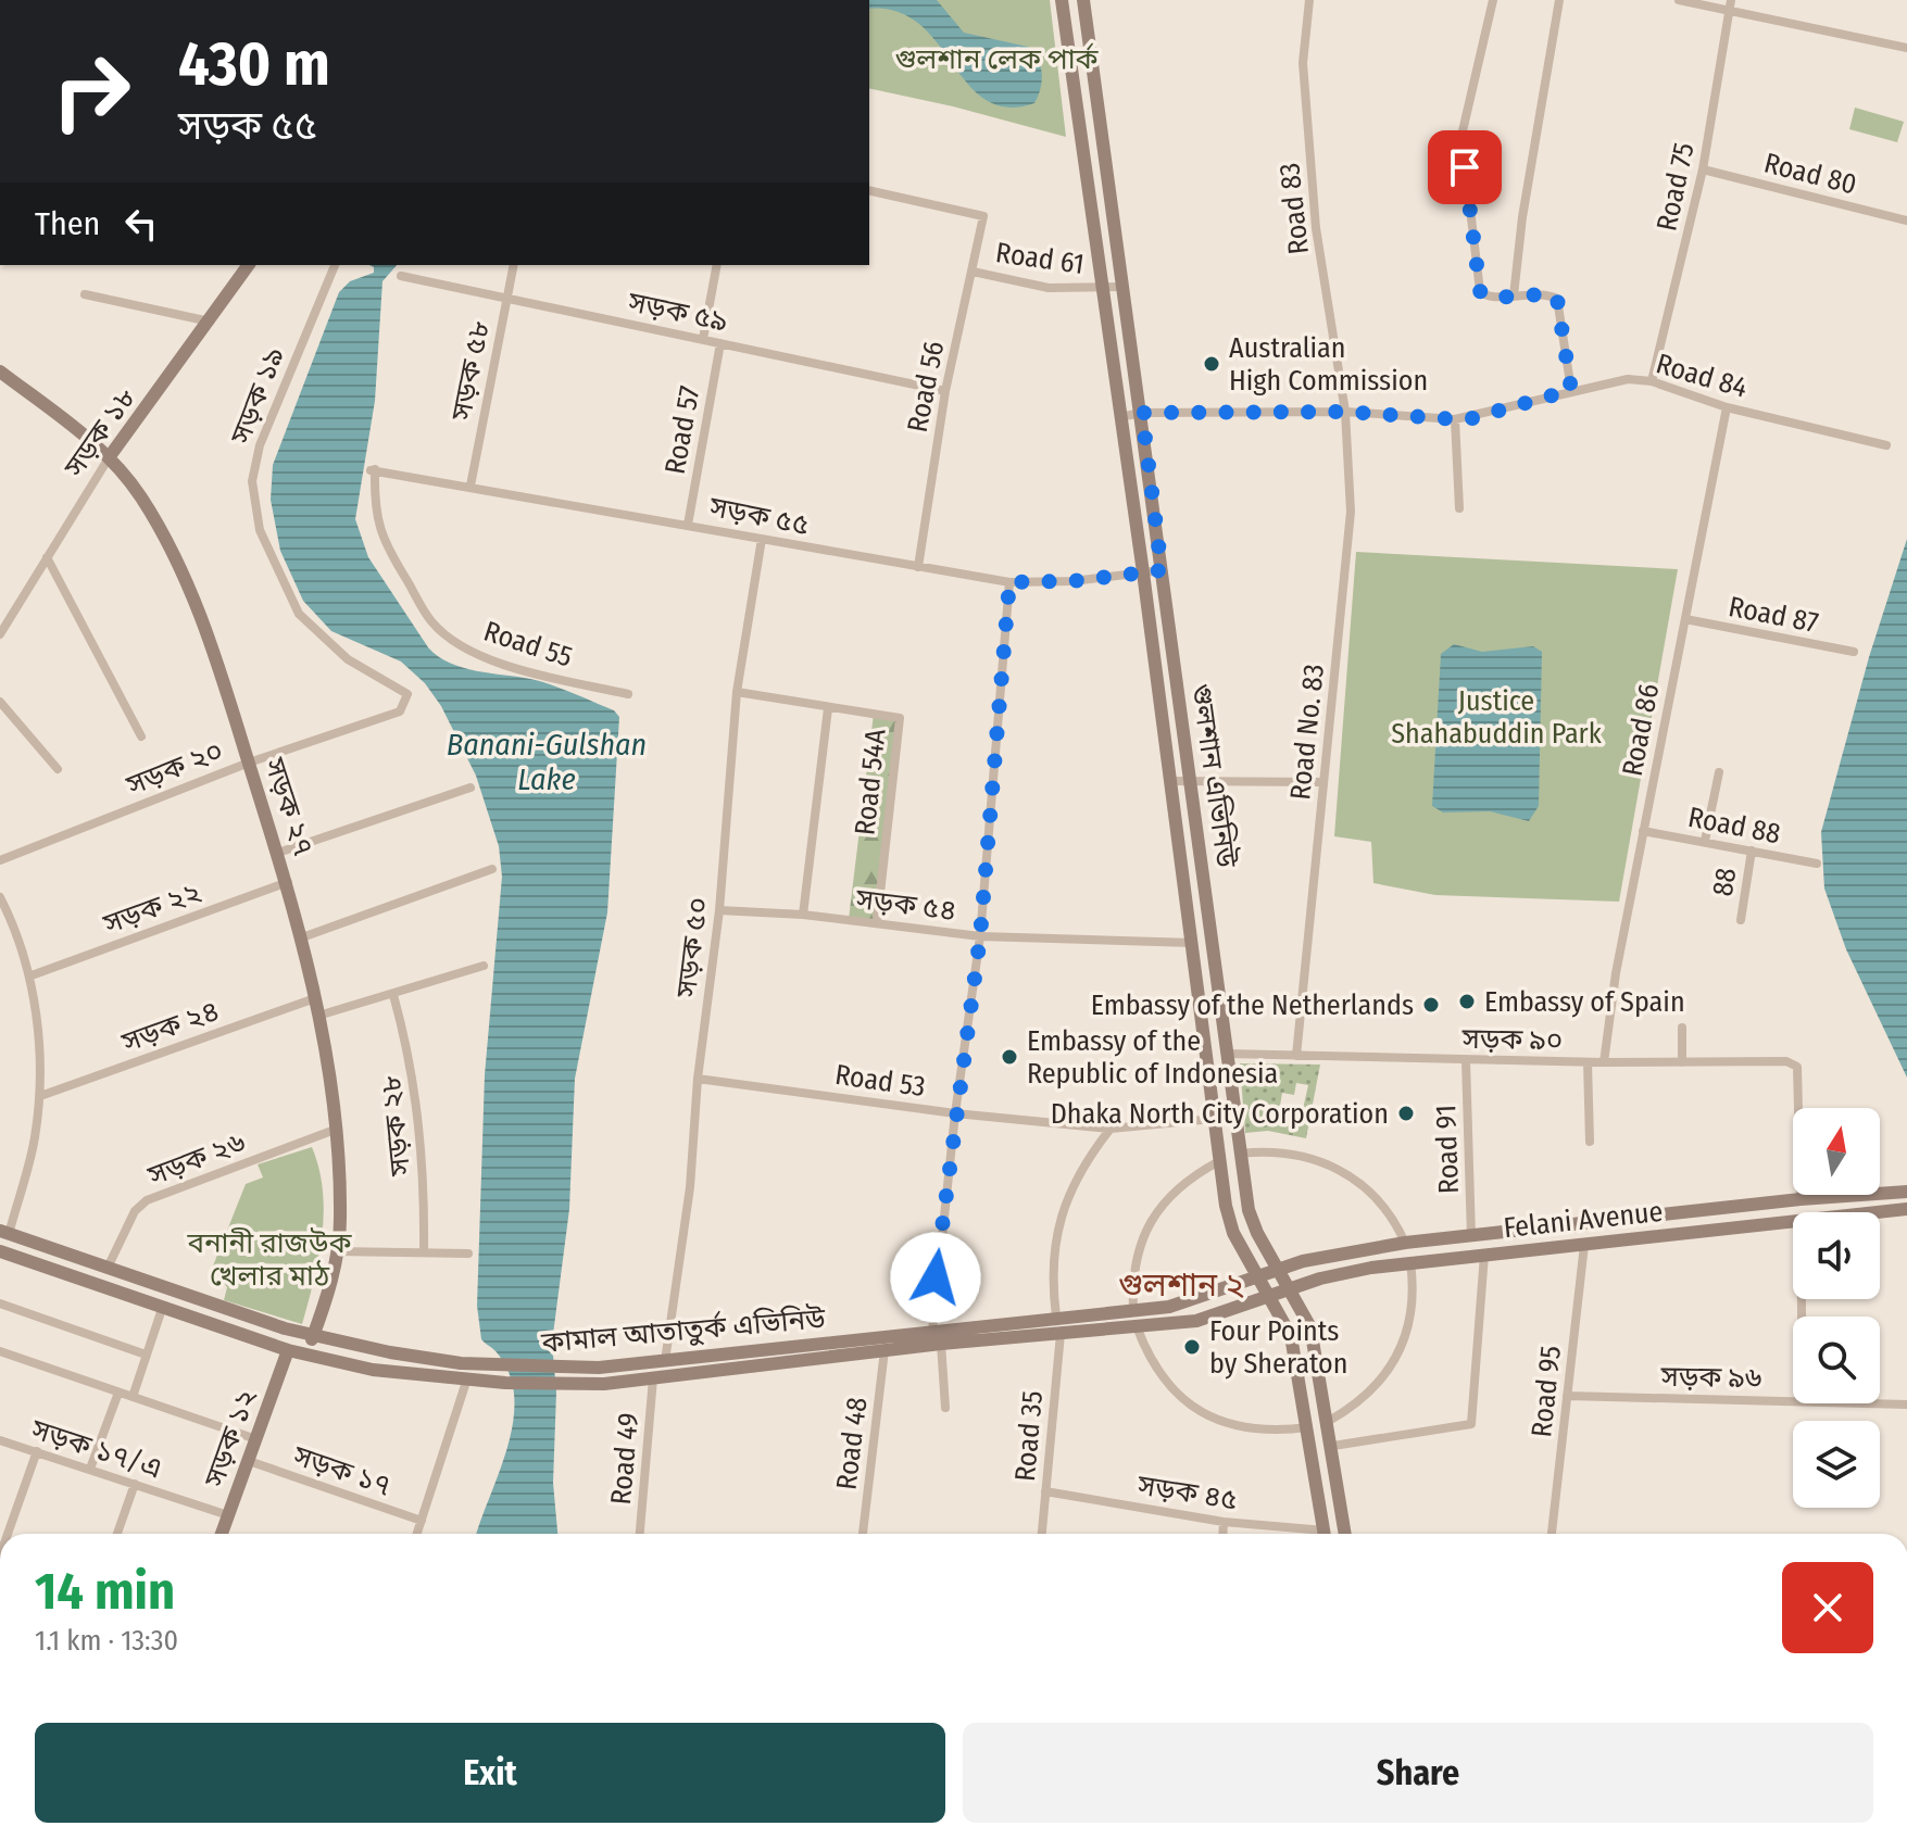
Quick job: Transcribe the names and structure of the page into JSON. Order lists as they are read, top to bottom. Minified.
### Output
{"streets":{"main road":["সড়ক ১৮","গুলশান এভিনিউ","সড়ক ২৭","Felani Avenue","কামাল আতাতুর্ক এভিনিউ","সড়ক ১২"],"street":["Road 80","Road 75","Road 83","Road 61","সড়ক ৫৯","সড়ক ৫৮","Road 84","Road 56","সড়ক ১৯","Road 57","সড়ক ৫৫","Road 87","Road 55","Road 86","Road No. 83","সড়ক ২০","Road 54A","Road 88","88","সড়ক ৫৪","সড়ক ২২","সড়ক ৫০","সড়ক ২৪","সড়ক ৯০","Road 53","সড়ক ২৮","Road 91","সড়ক ২৬","সড়ক ৯৬","Road 95","Road 35","Road 48","সড়ক ১৭/এ","Road 49","সড়ক ১৭","সড়ক ৪৫"]},"crossings":[["Road 80","Road 75"],["Road 75","Road 84"],["Road 83","Road 84"],["Road 83","Road No. 83"],["Road 61","Road 56"],["Road 61","গুলশান এভিনিউ"],["সড়ক ৫৯","সড়ক ৫৮"],["সড়ক ৫৯","Road 56"],["সড়ক ৫৯","Road 57"],["সড়ক ৫৮","সড়ক ৫৫"],["Road 84","Road 86"],["Road 84","Road No. 83"],["Road 84","গুলশান এভিনিউ"],["Road 56","সড়ক ৫৫"],["সড়ক ১৯","সড়ক ২০"],["Road 57","সড়ক ৫৫"],["সড়ক ১৮","সড়ক ২৭"],["সড়ক ৫৫","Road 55"],["সড়ক ৫৫","গুলশান এভিনিউ"],["সড়ক ৫৫","সড়ক ৫০"],["Road 87","Road 86"],["Road 86","Road 88"],["Road 86","সড়ক ৯০"],["Road No. 83","সড়ক ৯০"],["সড়ক ২০","সড়ক ২৭"],["গুলশান এভিনিউ","সড়ক ৫৪"],["গুলশান এভিনিউ","সড়ক ৯০"],["গুলশান এভিনিউ","Road 53"],["গুলশান এভিনিউ","Felani Avenue"],["গুলশান এভিনিউ","কামাল আতাতুর্ক এভিনিউ"],["Road 54A","সড়ক ৫৪"],["Road 54A","সড়ক ৫০"],["সড়ক ২৭","সড়ক ২২"],["সড়ক ২৭","সড়ক ২৪"],["সড়ক ২৭","সড়ক ২৬"],["সড়ক ২৭","কামাল আতাতুর্ক এভিনিউ"],["Road 88","88"],["সড়ক ৫৪","সড়ক ৫০"],["সড়ক ৫০","Road 53"],["সড়ক ৫০","কামাল আতাতুর্ক এভিনিউ"],["সড়ক ৯০","Road 91"],["সড়ক ৯০","Felani Avenue"],["Road 91","Felani Avenue"],["সড়ক ২৬","কামাল আতাতুর্ক এভিনিউ"],["Felani Avenue","কামাল আতাতুর্ক এভিনিউ"],["Felani Avenue","Road 95"],["কামাল আতাতুর্ক এভিনিউ","Road 35"],["কামাল আতাতুর্ক এভিনিউ","সড়ক ১২"],["কামাল আতাতুর্ক এভিনিউ","Road 48"],["কামাল আতাতুর্ক এভিনিউ","Road 49"],["সড়ক ৯৬","Road 95"],["Road 35","সড়ক ৪৫"],["সড়ক ১২","সড়ক ১৭/এ"],["সড়ক ১২","সড়ক ১৭"]],"districts":["গুলশান ২"],"water":["Banani-Gulshan Lake"],"parks":["গুলশান লেক পার্ক","Justice Shahabuddin Park","বনানী রাজউক খেলার মাঠ"],"places":["Australian High Commission","Embassy of Spain","Embassy of the Netherlands","Embassy of the Republic of Indonesia","Dhaka North City Corporation","Four Points by Sheraton"],"north":"top","page":{"turn":["430 m","সড়ক ৫৫"],"then":"Then","heading":["14 min","1.1 km · 13:30"],"buttons":["Exit","Share"]}}
